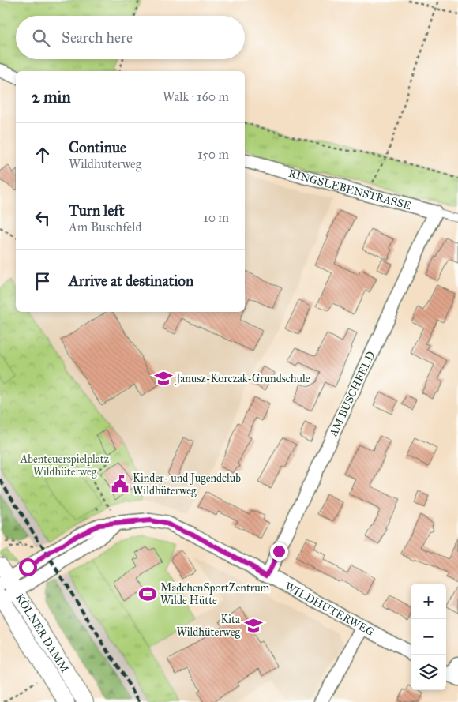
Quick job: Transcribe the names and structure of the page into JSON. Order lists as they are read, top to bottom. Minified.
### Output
{"streets":{"street":["RINGSLEBENSTRASSE","AM BUSCHFELD","WILDHÜTERWEG","KÖLNER DAMM"]},"crossings":[["RINGSLEBENSTRASSE","AM BUSCHFELD"],["AM BUSCHFELD","WILDHÜTERWEG"],["WILDHÜTERWEG","KÖLNER DAMM"]],"parks":["Abenteuerspielplatz Wildhüterweg"],"places":{"school or university":["Janusz-Korczak-Grundschule","Kita Wildhüterweg"],"public building":["Kinder- und Jugendclub Wildhüterweg"],"sports":["MädchenSportZentrum Wilde Hütte"]},"page":{"search":"Search here","heading":["2 min","Walk · 160 m"],"list":[["Continue","Wildhüterweg","150 m"],["Turn left","Am Buschfeld","10 m"],"Arrive at destination"],"map_buttons":["+","−"]}}
